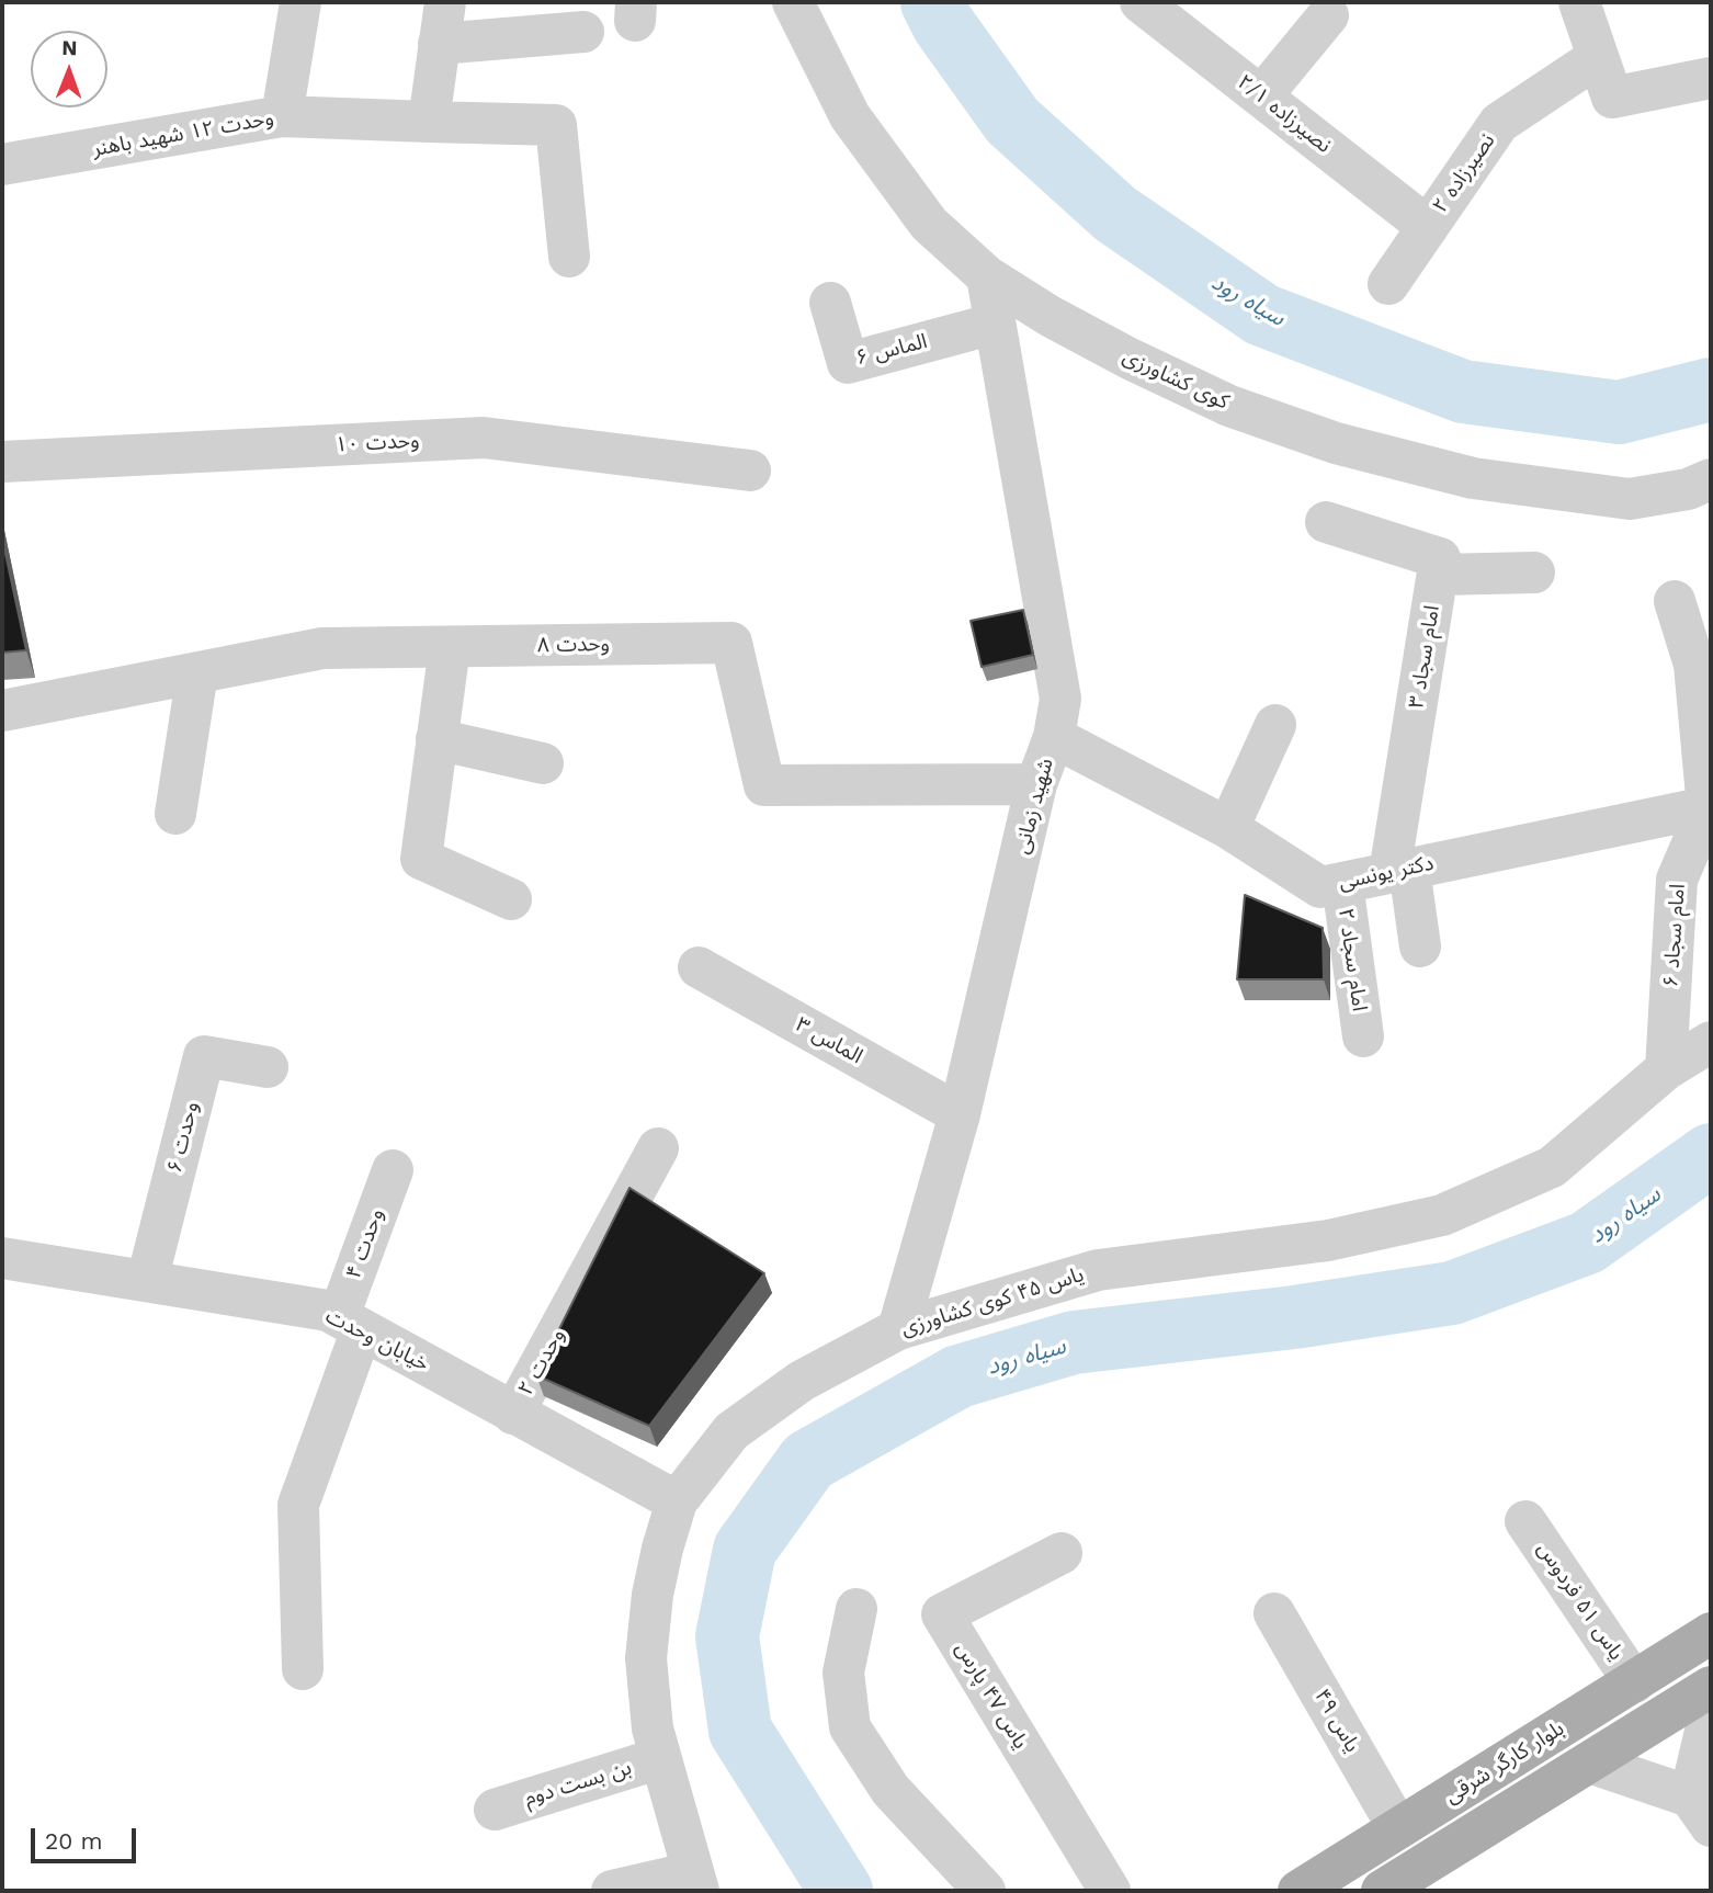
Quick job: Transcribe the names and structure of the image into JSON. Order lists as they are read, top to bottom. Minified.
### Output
{"streets":{"main road":["بلوار کارگر شرقی"],"street":["نصیرزاده ۲/۱","وحدت ۱۲ شهید باهنر","نصیرزاده ۲","الماس ۶","کوی کشاورزی","وحدت ۱۰","وحدت ۸","امام سجاد ۳","شهید زمانی","دکتر یونسی","امام سجاد ۶","امام سجاد ۲","الماس ۳","وحدت ۶","وحدت ۴","یاس ۴۵ کوی کشاورزی","خیابان وحدت","وحدت ۲","یاس ۵۱ فردوس","یاس ۴۷ پارس","یاس ۴۹","بن بست دوم"]},"crossings":[["نصیرزاده ۲/۱","نصیرزاده ۲"],["الماس ۶","شهید زمانی"],["کوی کشاورزی","شهید زمانی"],["وحدت ۸","شهید زمانی"],["امام سجاد ۳","دکتر یونسی"],["شهید زمانی","دکتر یونسی"],["شهید زمانی","الماس ۳"],["شهید زمانی","یاس ۴۵ کوی کشاورزی"],["دکتر یونسی","امام سجاد ۶"],["دکتر یونسی","امام سجاد ۲"],["امام سجاد ۶","یاس ۴۵ کوی کشاورزی"],["وحدت ۶","خیابان وحدت"],["وحدت ۴","خیابان وحدت"],["یاس ۴۵ کوی کشاورزی","خیابان وحدت"],["یاس ۴۵ کوی کشاورزی","بن بست دوم"],["خیابان وحدت","وحدت ۲"],["یاس ۵۱ فردوس","بلوار کارگر شرقی"],["یاس ۴۹","بلوار کارگر شرقی"]],"water":["سیاه رود"],"scale_bar":"20 m","north":"top"}
